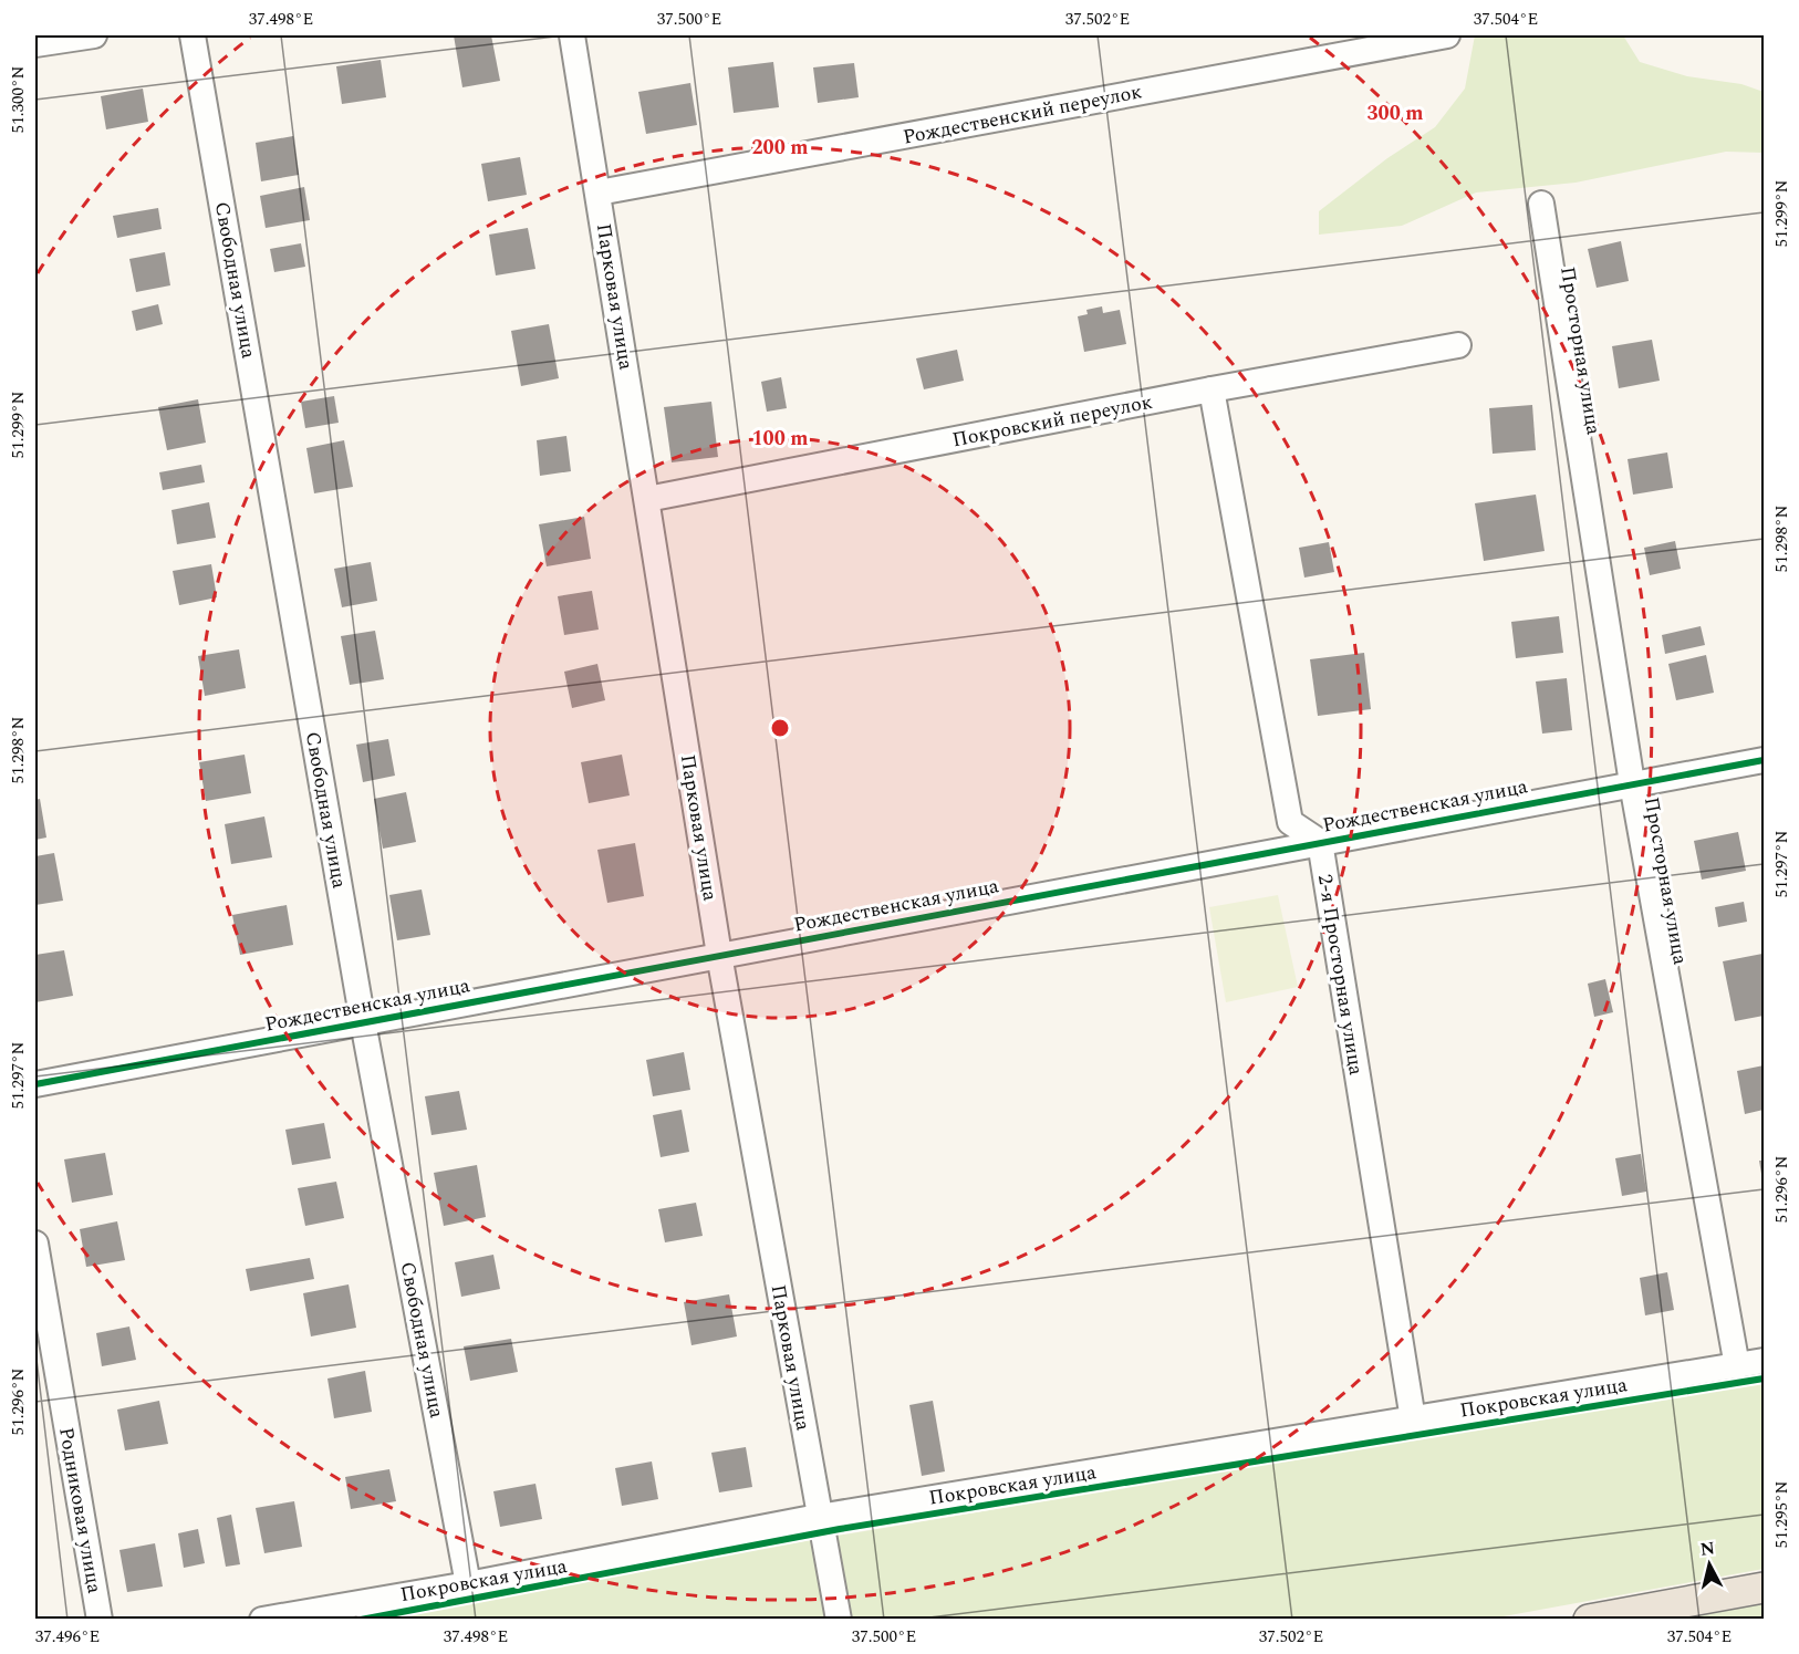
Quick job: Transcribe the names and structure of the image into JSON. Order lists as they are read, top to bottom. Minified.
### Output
{"streets":{"street":["Рождественский переулок","Свободная улица","Парковая улица","Просторная улица","Покровский переулок","Рождественская улица","2-я Просторная улица","Покровская улица","Родниковая улица"]},"crossings":[["Рождественский переулок","Парковая улица"],["Свободная улица","Рождественская улица"],["Свободная улица","Покровская улица"],["Парковая улица","Покровский переулок"],["Парковая улица","Рождественская улица"],["Парковая улица","Покровская улица"],["Просторная улица","Рождественская улица"],["Просторная улица","Покровская улица"],["Рождественская улица","2-я Просторная улица"],["2-я Просторная улица","Покровская улица"]],"north":"top","coordinates":["37.498°E","37.500°E","37.502°E","37.504°E","51.300°N","51.299°N","51.298°N","51.297°N","51.296°N","51.295°N","37.496°E"],"rings":["300 m","200 m","100 m"]}
